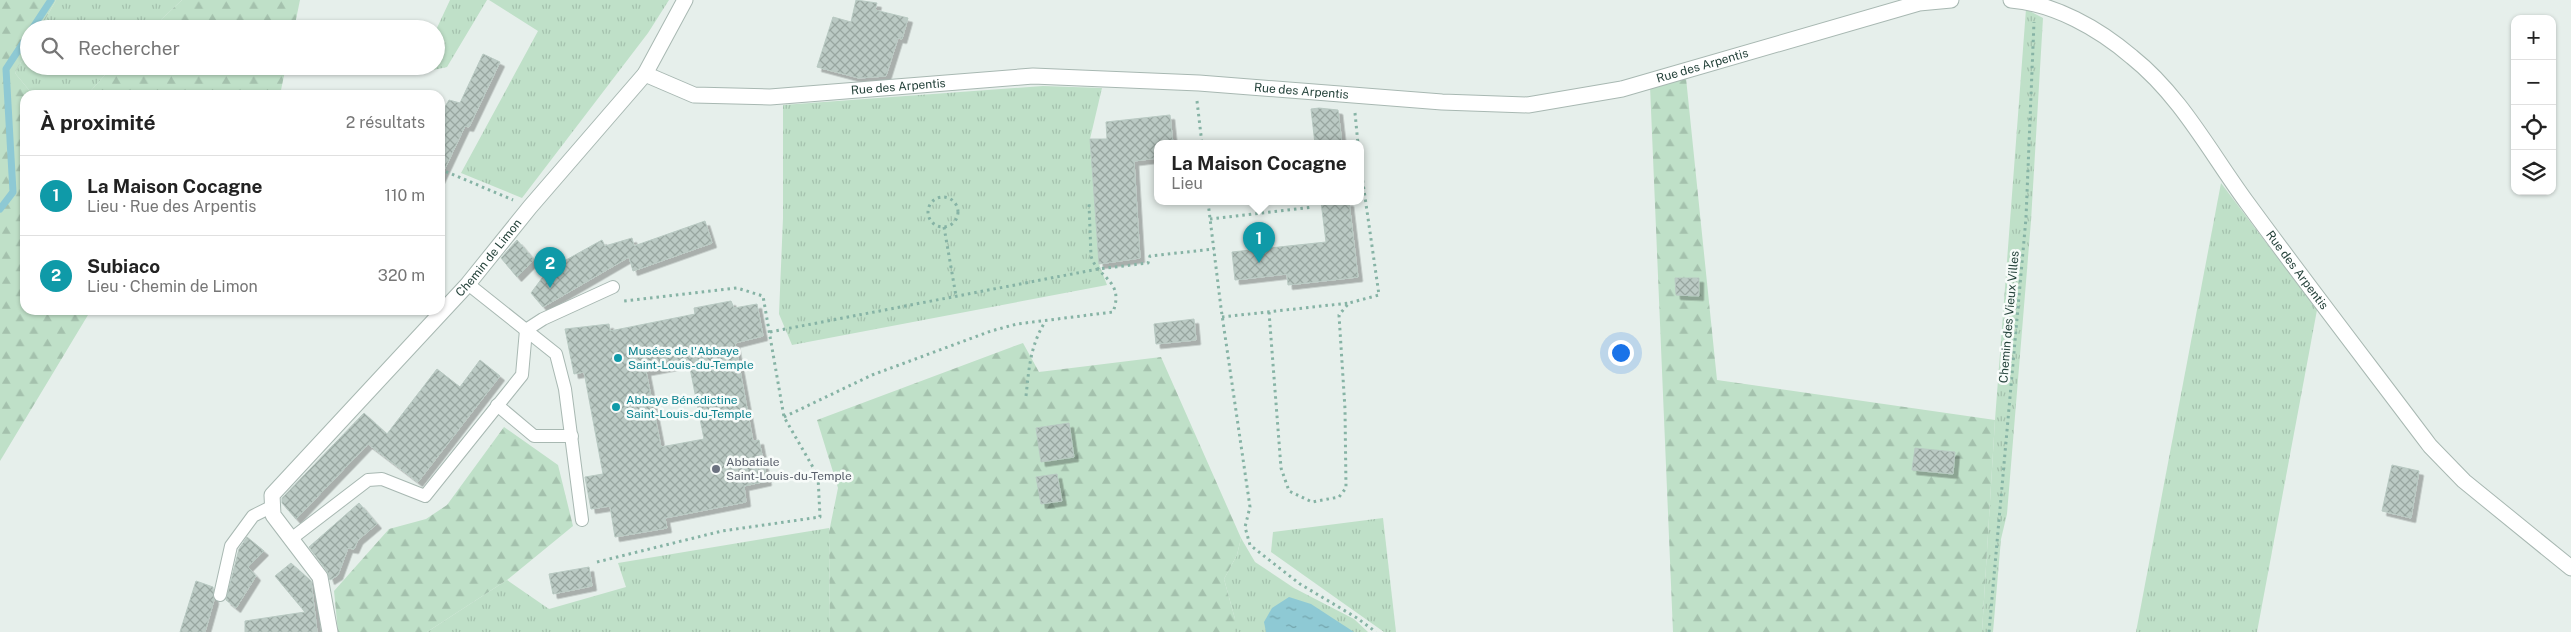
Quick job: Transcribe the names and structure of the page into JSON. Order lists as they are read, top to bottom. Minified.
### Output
{"streets":{"street":["Rue des Arpentis","Chemin de Limon"],"path":["Chemin des Vieux Villes"]},"crossings":[["Rue des Arpentis","Chemin de Limon"],["Rue des Arpentis","Chemin des Vieux Villes"]],"places":["Musées de l'Abbaye Saint-Louis-du-Temple","Abbaye Bénédictine Saint-Louis-du-Temple","Abbatiale Saint-Louis-du-Temple"],"page":{"map_buttons":["+","−"],"search":"Rechercher","heading":["À proximité","2 résultats"],"popup":["La Maison Cocagne","Lieu"],"list":[{"mark":"1","name":"La Maison Cocagne","note":"Lieu · Rue des Arpentis","value":"110 m"},{"mark":"2","name":"Subiaco","note":"Lieu · Chemin de Limon","value":"320 m"}],"pins":["1","2"]}}
